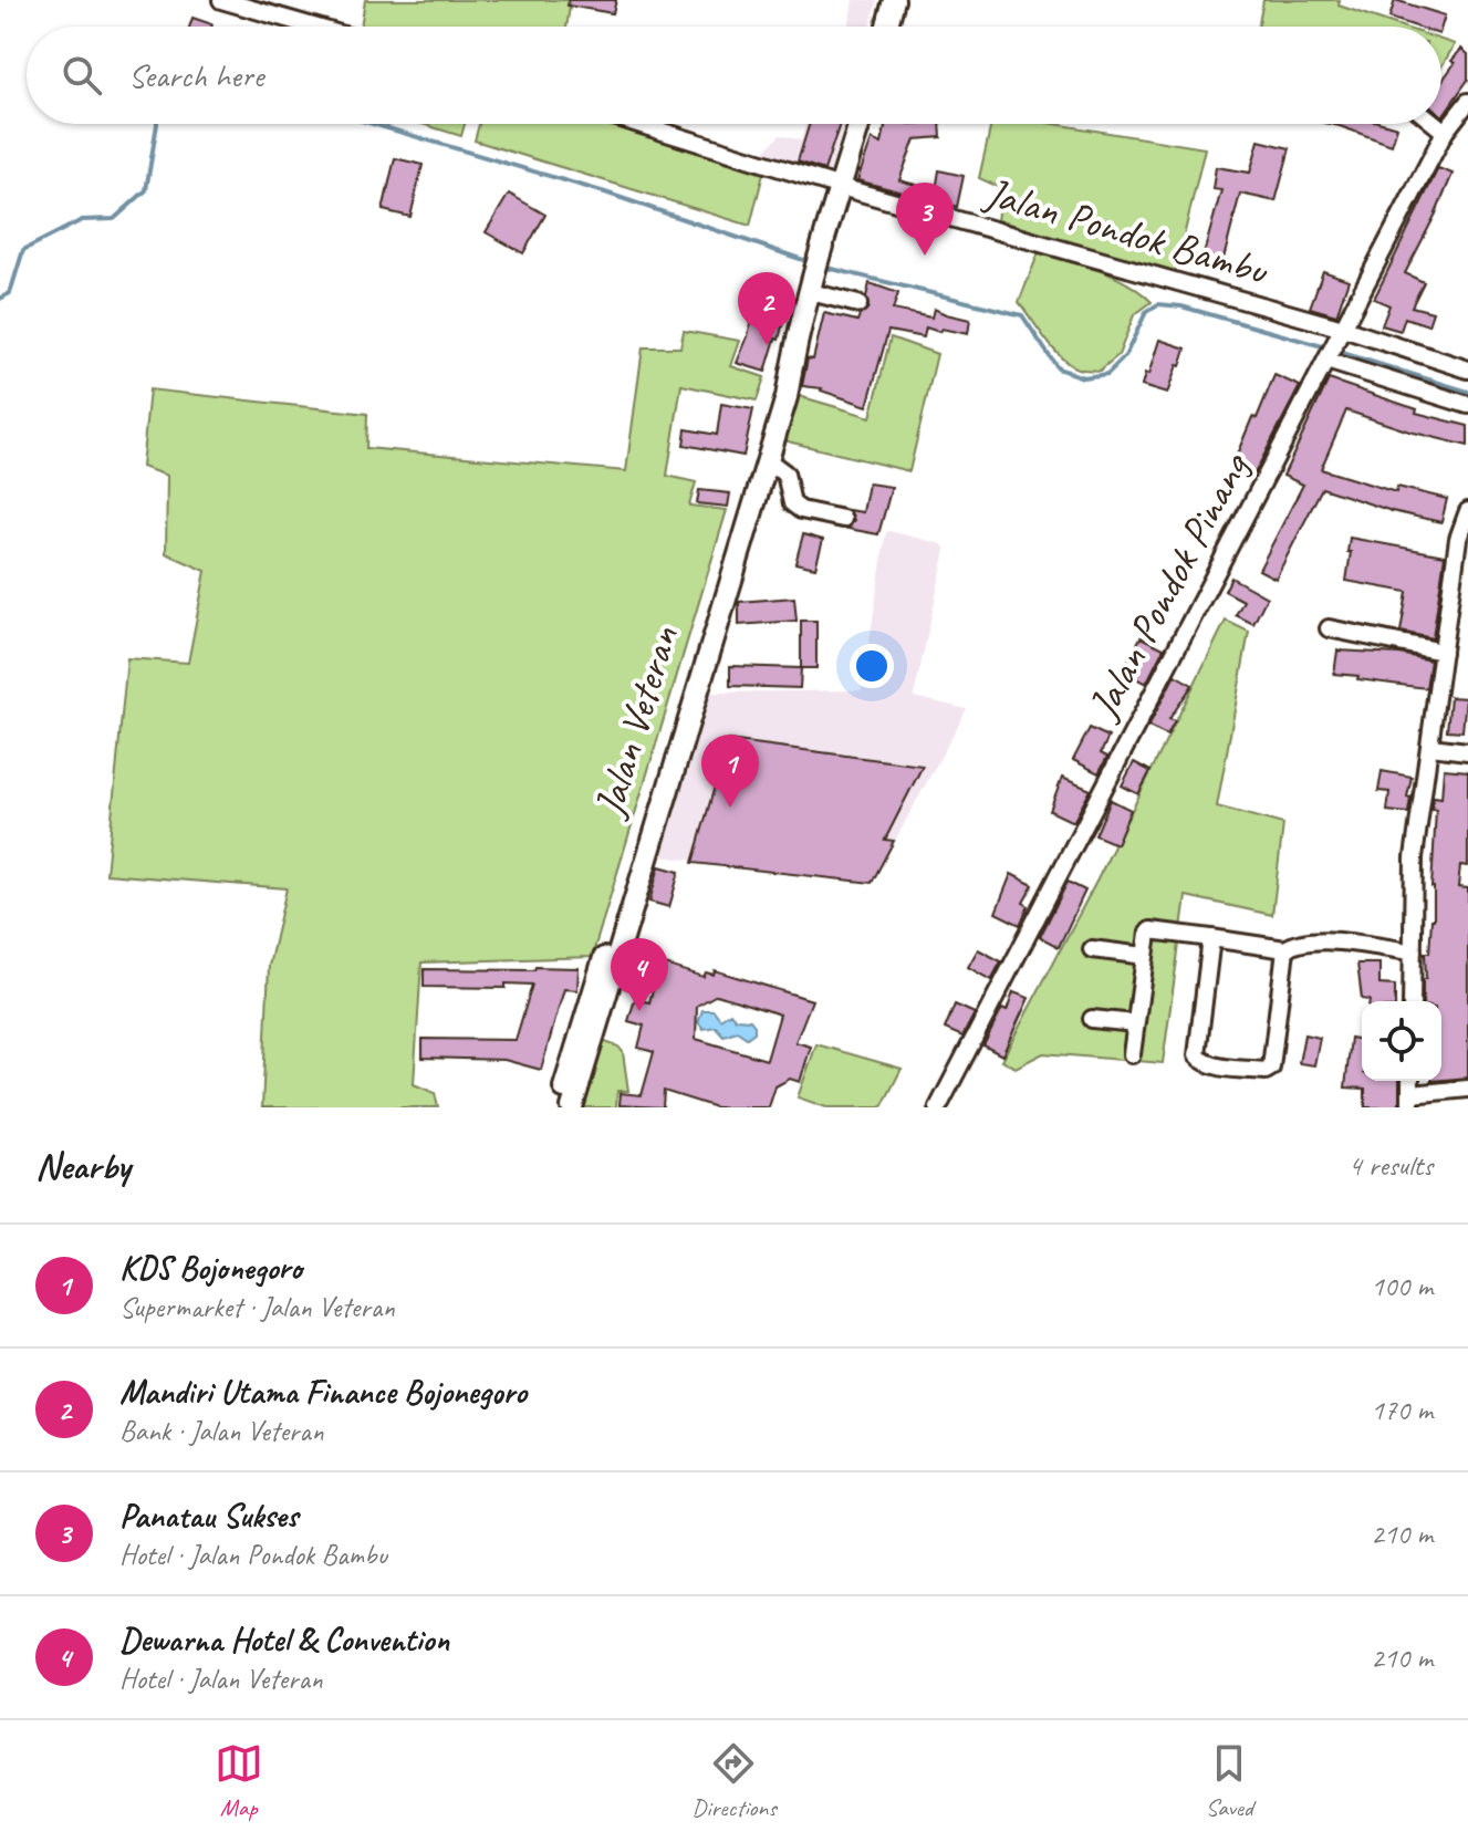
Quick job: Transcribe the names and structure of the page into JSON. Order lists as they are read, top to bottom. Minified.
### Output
{"streets":{"main road":["Jalan Veteran"],"street":["Jalan Pondok Bambu","Jalan Pondok Pinang"]},"crossings":[["Jalan Pondok Bambu","Jalan Pondok Pinang"],["Jalan Pondok Bambu","Jalan Veteran"]],"page":{"search":"Search here","pins":["3","2","1","4"],"heading":["Nearby","4 results"],"list":[{"mark":"1","name":"KDS Bojonegoro","note":"Supermarket · Jalan Veteran","value":"100 m"},{"mark":"2","name":"Mandiri Utama Finance Bojonegoro","note":"Bank · Jalan Veteran","value":"170 m"},{"mark":"3","name":"Panatau Sukses","note":"Hotel · Jalan Pondok Bambu","value":"210 m"},{"mark":"4","name":"Dewarna Hotel & Convention","note":"Hotel · Jalan Veteran","value":"210 m"}],"nav":["Map","Directions","Saved"]}}
